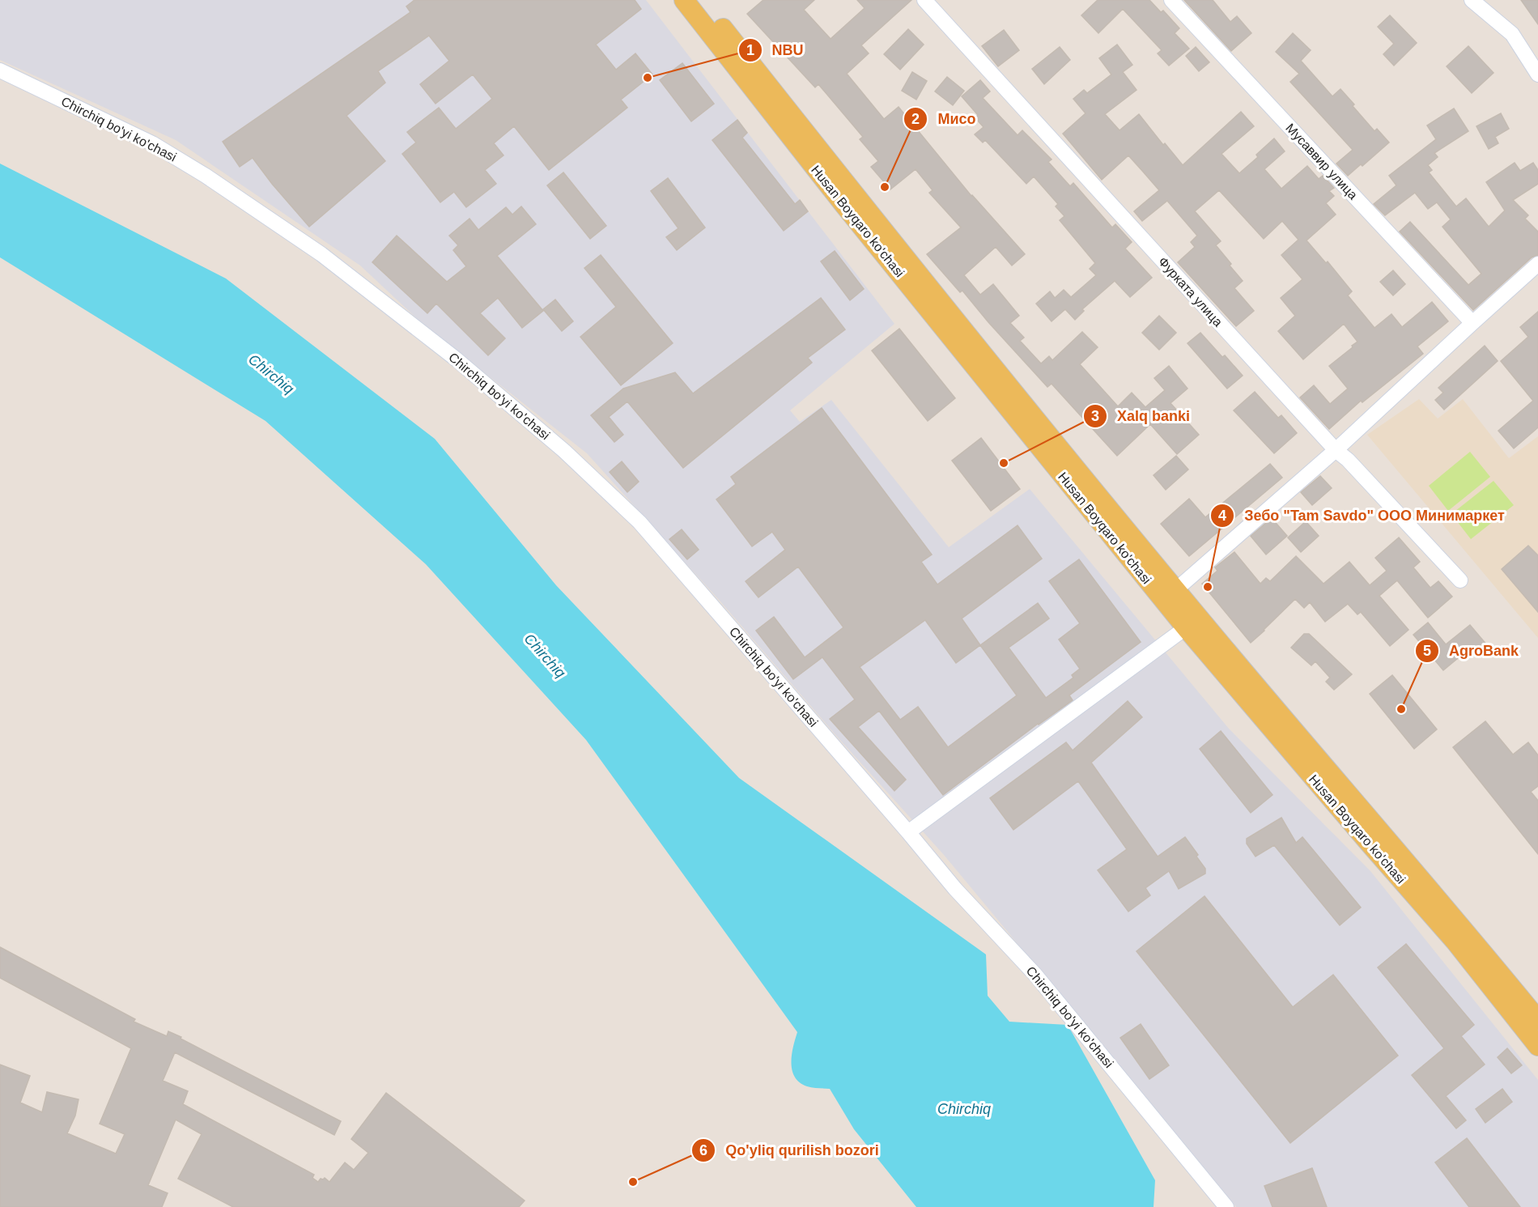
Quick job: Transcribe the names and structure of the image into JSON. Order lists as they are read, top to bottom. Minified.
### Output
{"streets":{"main road":["Husan Boyqaro ko'chasi"],"street":["Chirchiq bo'yi ko'chasi","Мусаввир улица","Фурката улица"]},"water":["Chirchiq"],"places":["NBU","Мисо","Xalq banki","Зебо \"Tam Savdo\" ООО Минимаркет","AgroBank","Qo'yliq qurilish bozori"]}
